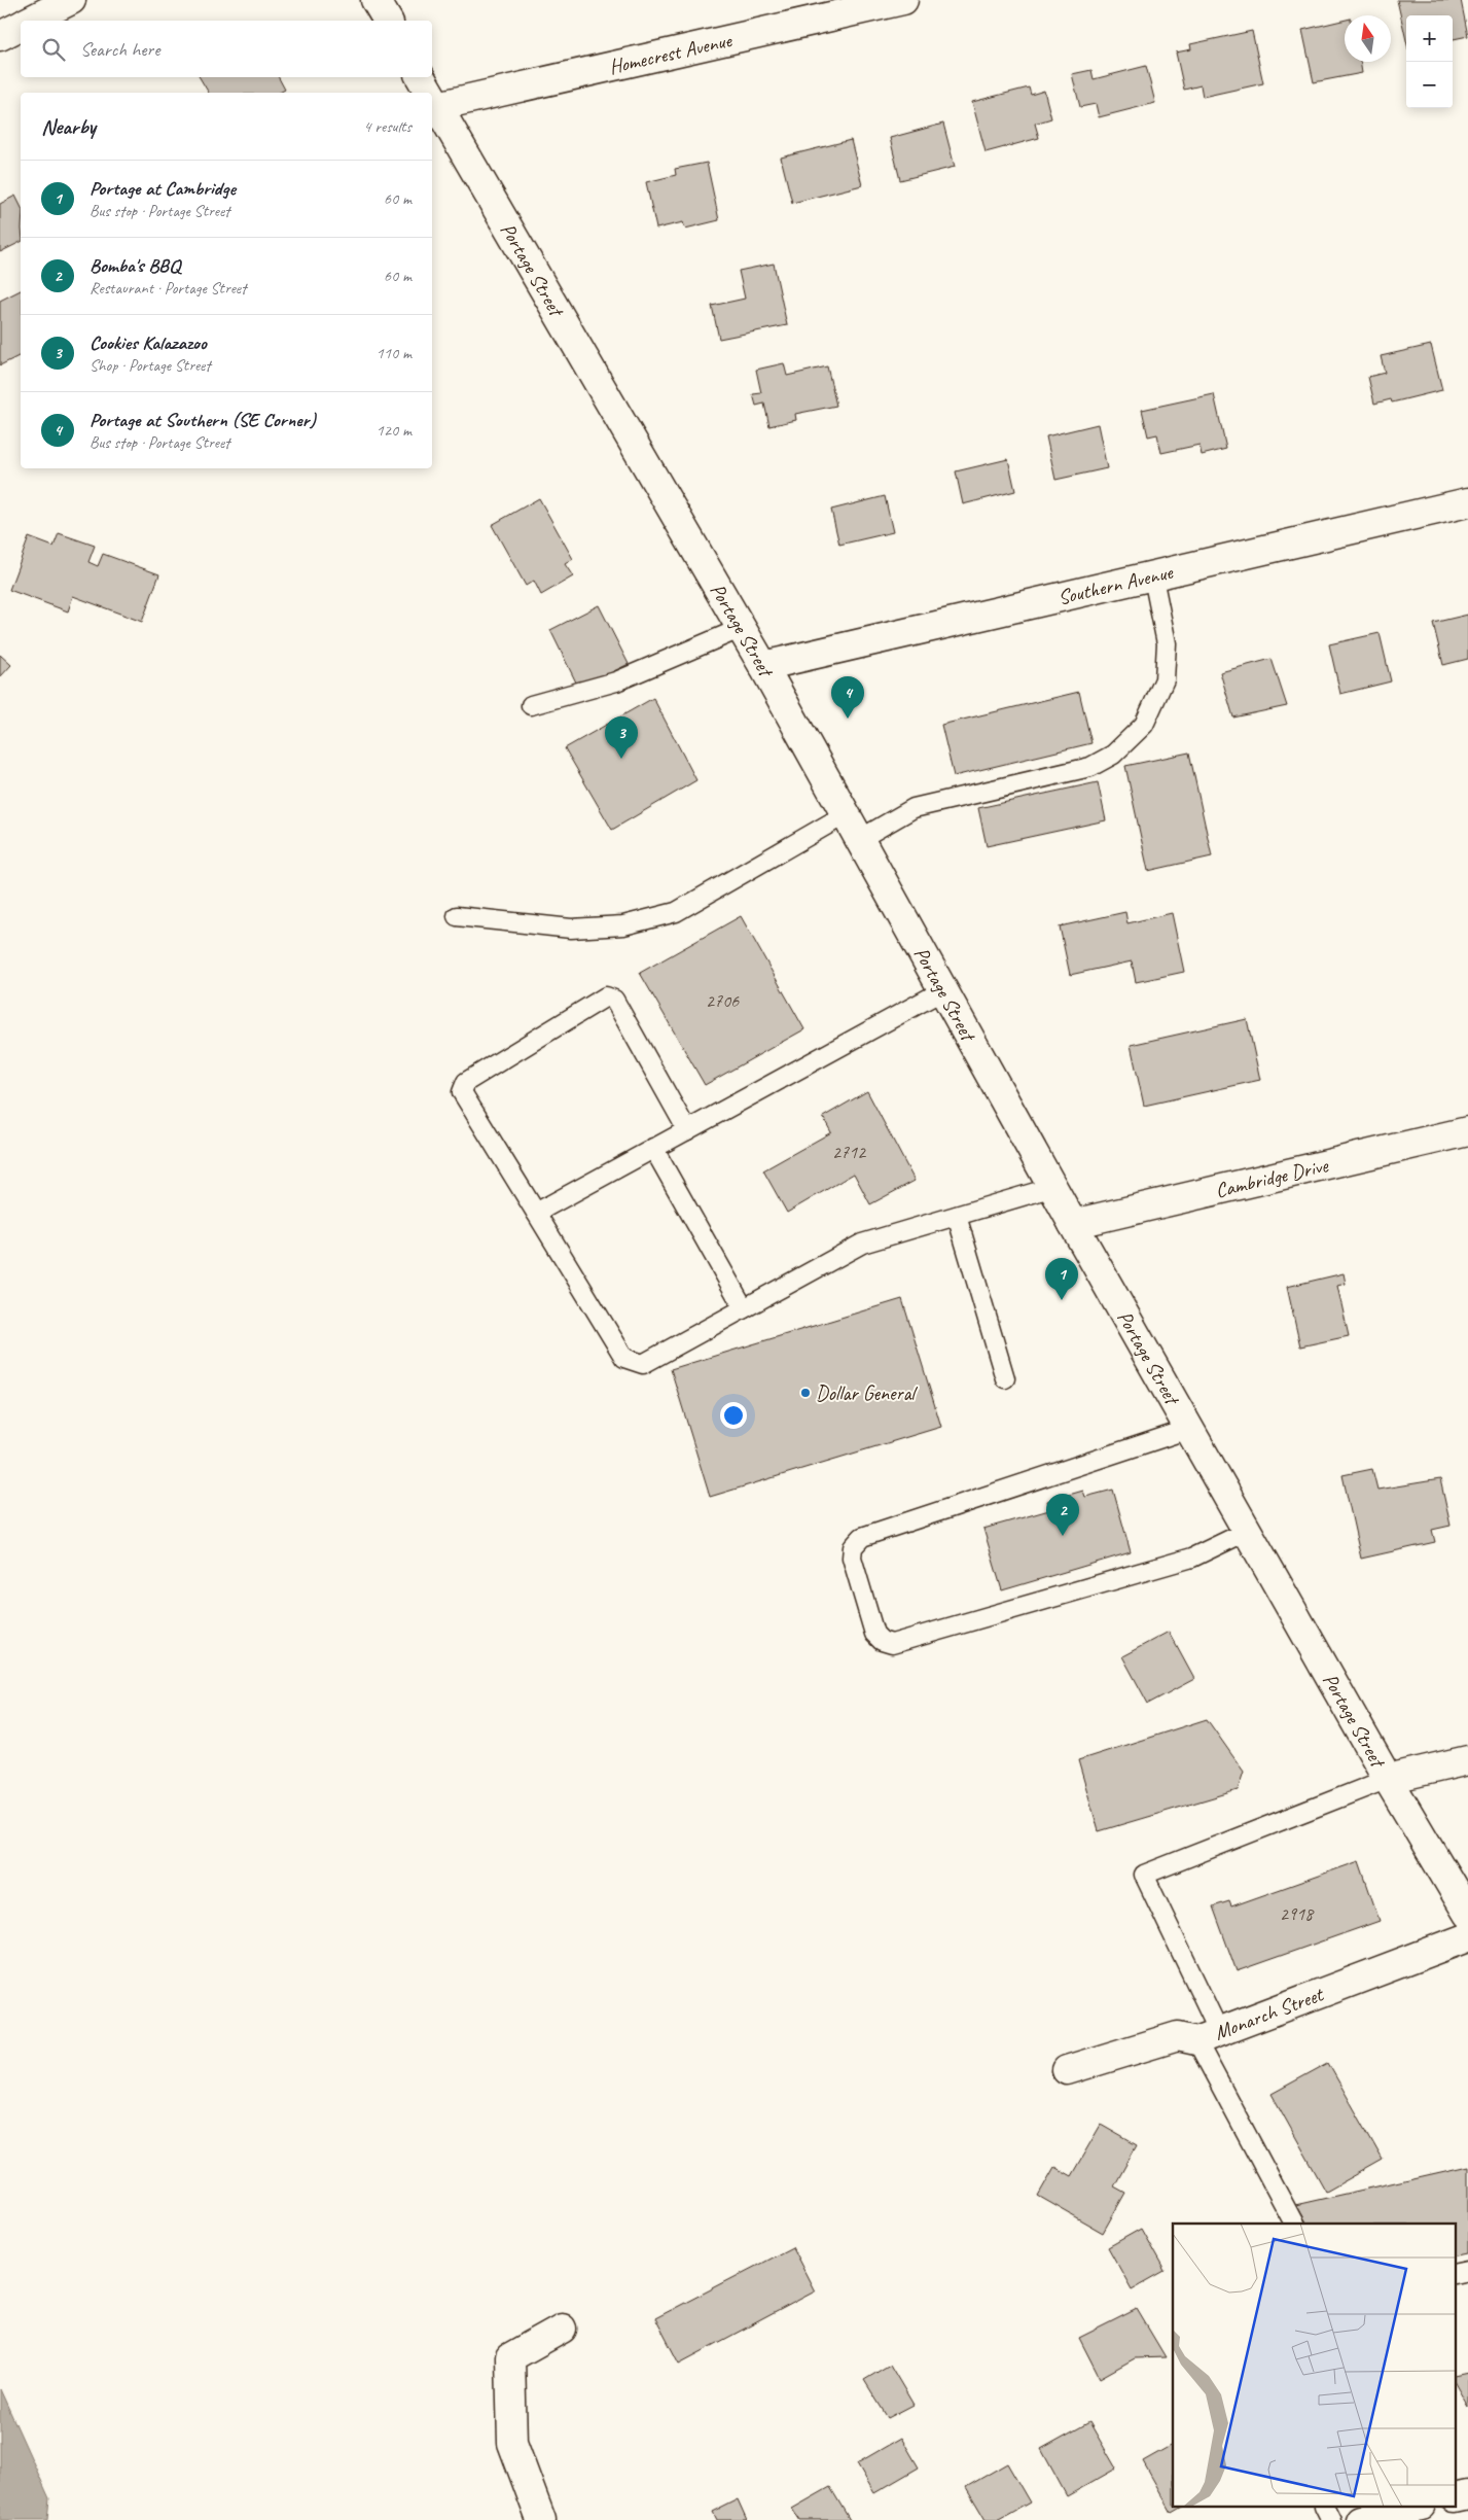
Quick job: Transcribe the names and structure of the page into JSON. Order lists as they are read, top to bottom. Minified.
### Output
{"streets":{"street":["Homecrest Avenue","Portage Street","Southern Avenue","Cambridge Drive","Monarch Street"]},"crossings":[["Homecrest Avenue","Portage Street"],["Portage Street","Southern Avenue"],["Portage Street","Cambridge Drive"]],"places":["Dollar General"],"house_numbers":["2706","2712","2918"],"north":"top","page":{"map_buttons":["+","−"],"search":"Search here","heading":["Nearby","4 results"],"list":[{"mark":"1","name":"Portage at Cambridge","note":"Bus stop · Portage Street","value":"60 m"},{"mark":"2","name":"Bomba's BBQ","note":"Restaurant · Portage Street","value":"60 m"},{"mark":"3","name":"Cookies Kalazazoo","note":"Shop · Portage Street","value":"110 m"},{"mark":"4","name":"Portage at Southern (SE Corner)","note":"Bus stop · Portage Street","value":"120 m"}],"pins":["4","3","1","2"]}}
